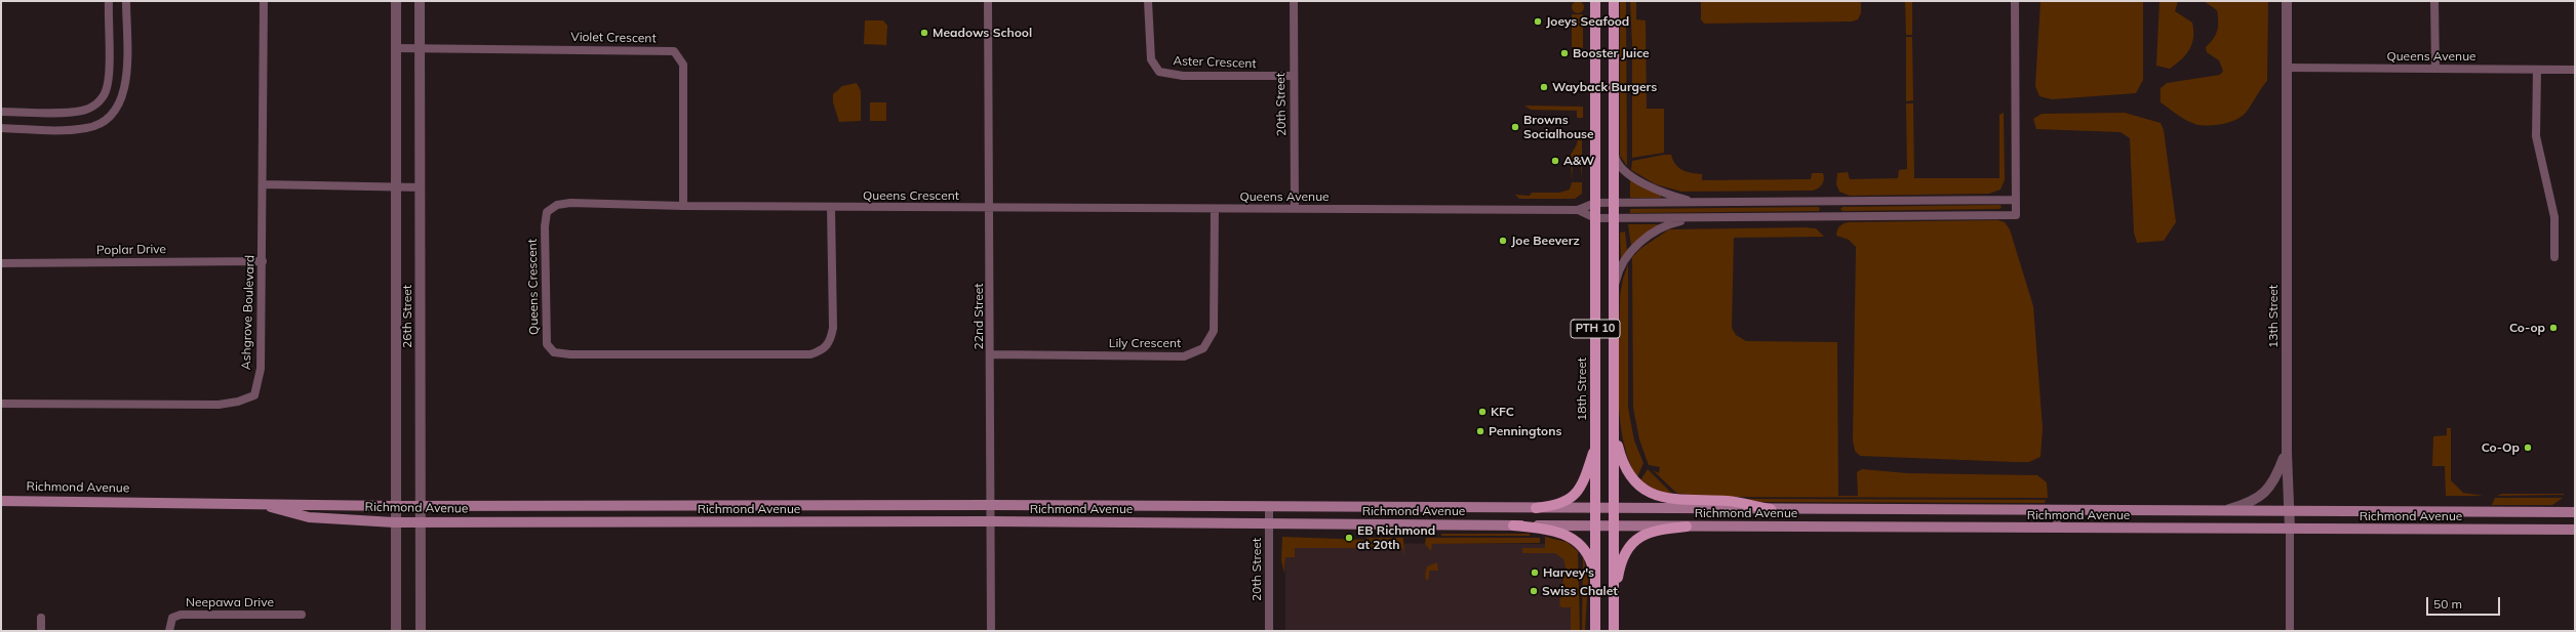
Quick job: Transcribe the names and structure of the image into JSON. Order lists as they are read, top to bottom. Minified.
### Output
{"streets":{"main road":["PTH 10","18th Street","Richmond Avenue"],"street":["Violet Crescent","Queens Avenue","Aster Crescent","20th Street","Queens Crescent","Poplar Drive","Ashgrove Boulevard","26th Street","22nd Street","13th Street","Lily Crescent","Neepawa Drive"]},"crossings":[["Violet Crescent","Queens Crescent"],["Violet Crescent","26th Street"],["Queens Avenue","20th Street"],["Queens Avenue","Queens Crescent"],["Queens Avenue","22nd Street"],["Queens Avenue","13th Street"],["Queens Avenue","Lily Crescent"],["Aster Crescent","20th Street"],["20th Street","Richmond Avenue"],["Queens Crescent","22nd Street"],["Poplar Drive","Ashgrove Boulevard"],["26th Street","Richmond Avenue"],["22nd Street","Lily Crescent"],["22nd Street","Richmond Avenue"],["13th Street","Richmond Avenue"],["PTH 10","Richmond Avenue"],["18th Street","Richmond Avenue"]],"places":["Joeys Seafood","Meadows School","Booster Juice","Wayback Burgers","Browns Socialhouse","A&W","Joe Beeverz","Co-op","KFC","Penningtons","Co-Op","EB Richmond at 20th","Harvey's","Swiss Chalet"],"scale_bar":"50 m"}
